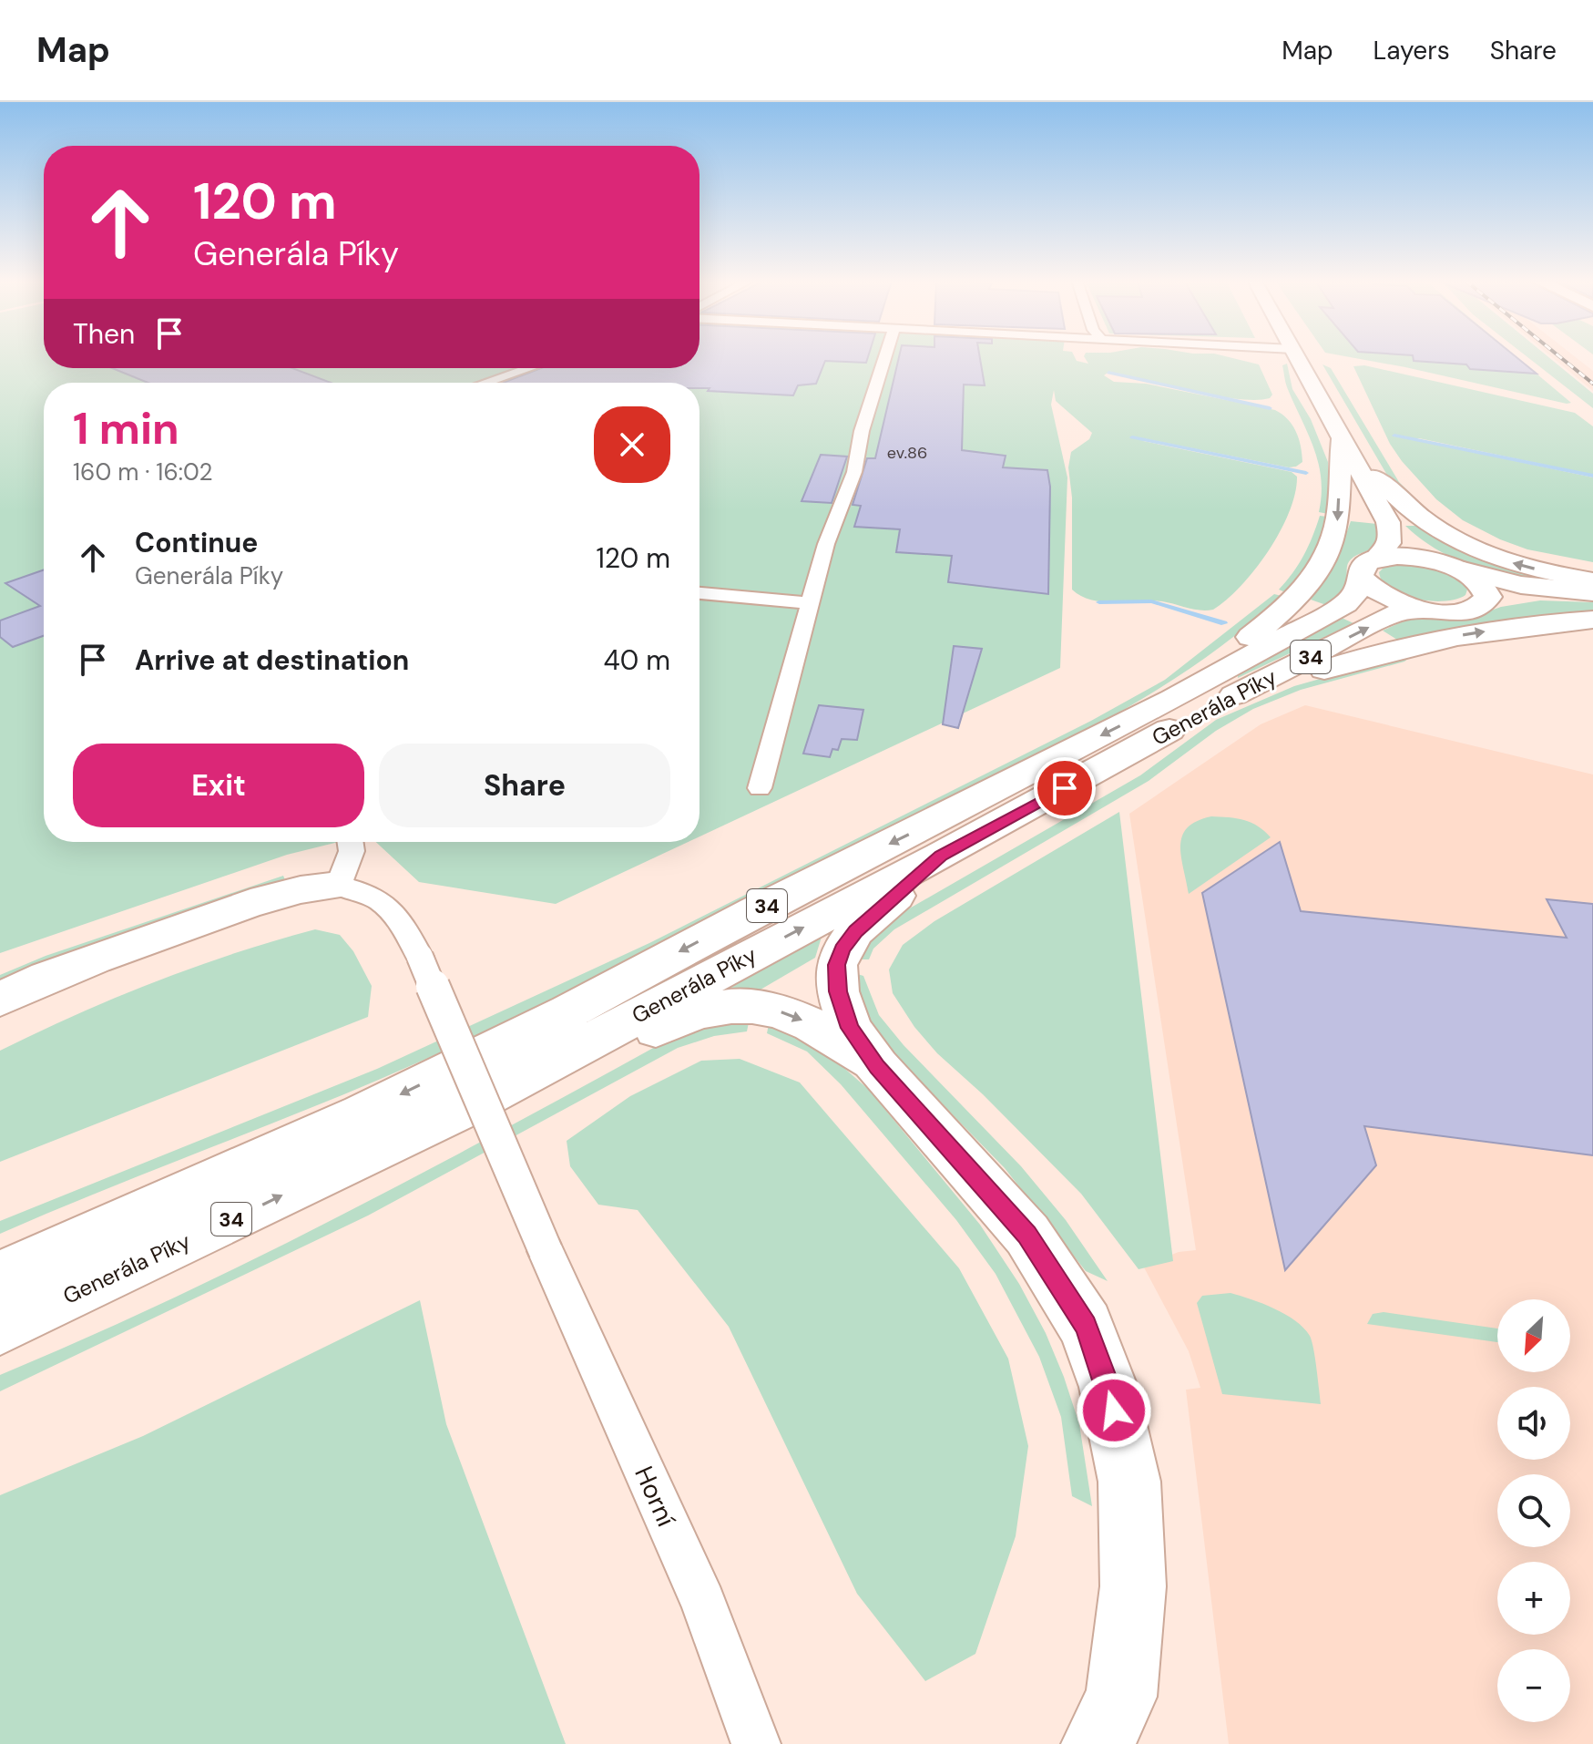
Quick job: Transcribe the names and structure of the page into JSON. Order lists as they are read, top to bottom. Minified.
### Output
{"streets":{"main road":["34","Generála Píky"],"street":["Horní"]},"crossings":[["34","Generála Píky"]],"house_numbers":["ev.86"],"north":"bottom left","page":{"header":"Map","nav":["Map","Layers","Share"],"turn":["120 m","Generála Píky"],"then":"Then","heading":["1 min","160 m · 16:02"],"list":[{"name":"Continue","note":"Generála Píky","value":"120 m"},{"name":"Arrive at destination","value":"40 m"}],"buttons":["Exit","Share"],"map_buttons":["+","−"]}}
